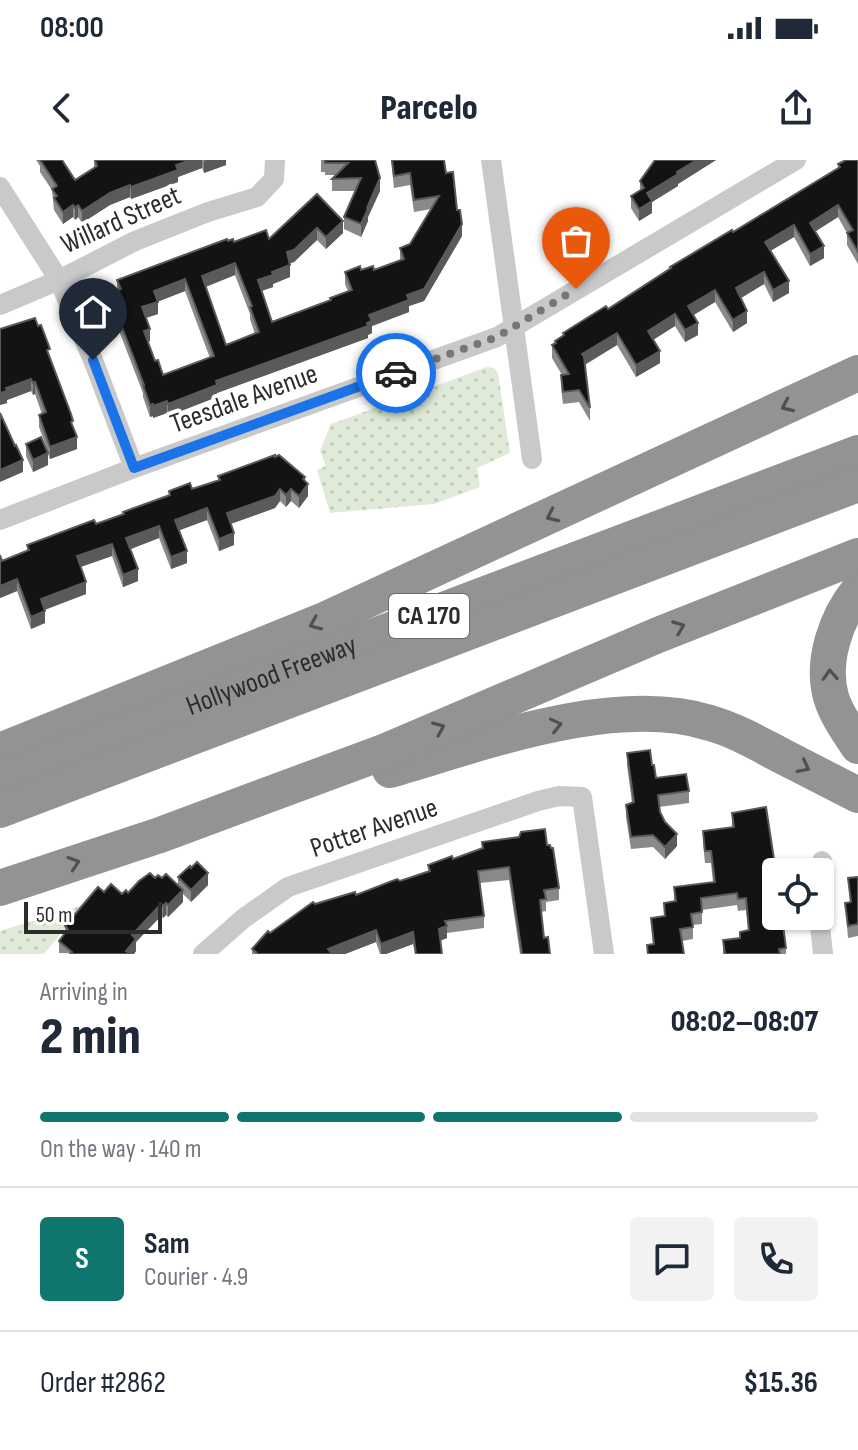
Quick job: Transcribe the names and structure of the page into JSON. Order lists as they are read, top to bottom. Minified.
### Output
{"streets":{"highway":["CA 170","Hollywood Freeway"],"street":["Willard Street","Teesdale Avenue","Potter Avenue"]},"scale_bar":"50 m","page":{"status":"08:00","header":"Parcelo","scale":"50 m","heading":["2 min","Arriving in","08:02–08:07"],"panel":["Sam","Courier · 4.9","Order #2862","$15.36"],"bar":"On the way · 140 m","round":"S"}}
